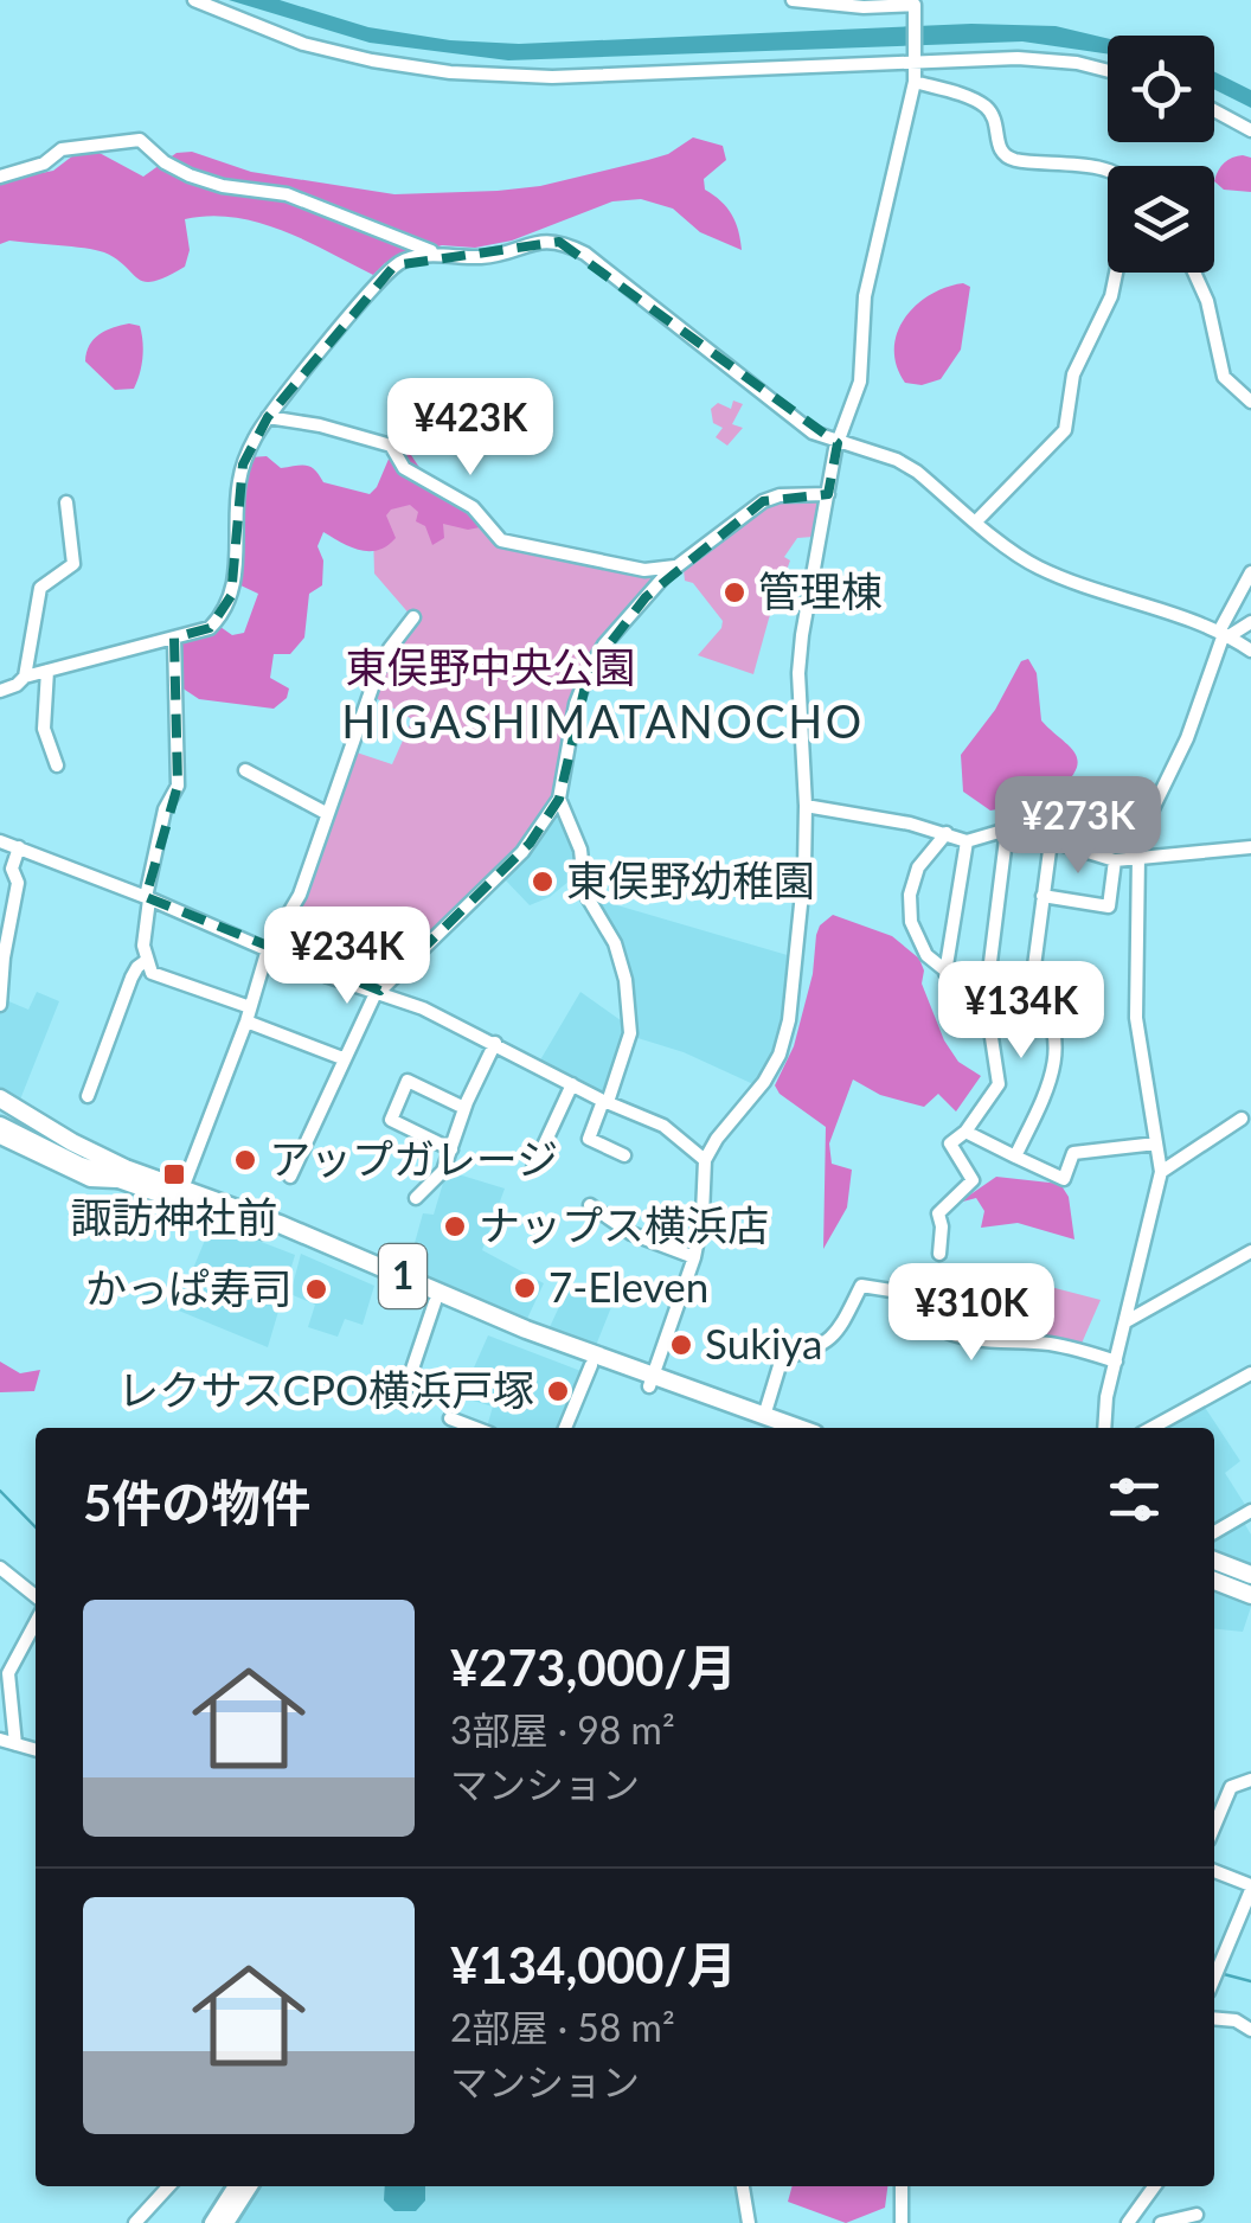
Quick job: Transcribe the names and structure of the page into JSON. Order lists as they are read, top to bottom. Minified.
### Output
{"streets":{"highway":["1"]},"districts":["HIGASHIMATANOCHO"],"parks":["東俣野中央公園"],"places":{"other":["管理棟","東俣野幼稚園","アップガレージ","ナップス横浜店","7-Eleven","かっぱ寿司","Sukiya","レクサスCPO横浜戸塚"],"transit":["諏訪神社前"]},"page":{"price":["¥423K","¥273K","¥234K","¥134K","¥310K"],"heading":"5件の物件","list":[{"name":"¥273,000/月","note":"3部屋 · 98 m² · マンション"},{"name":"¥134,000/月","note":"2部屋 · 58 m² · マンション"}]}}
